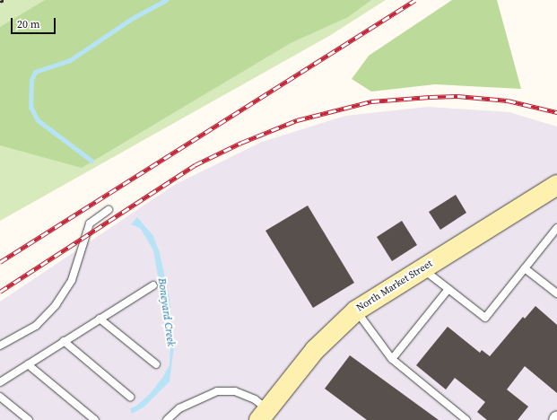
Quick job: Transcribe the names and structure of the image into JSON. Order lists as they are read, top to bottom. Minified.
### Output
{"streets":{"street":["North Market Street"]},"water":["Boneyard Creek"],"scale_bar":"20 m"}
